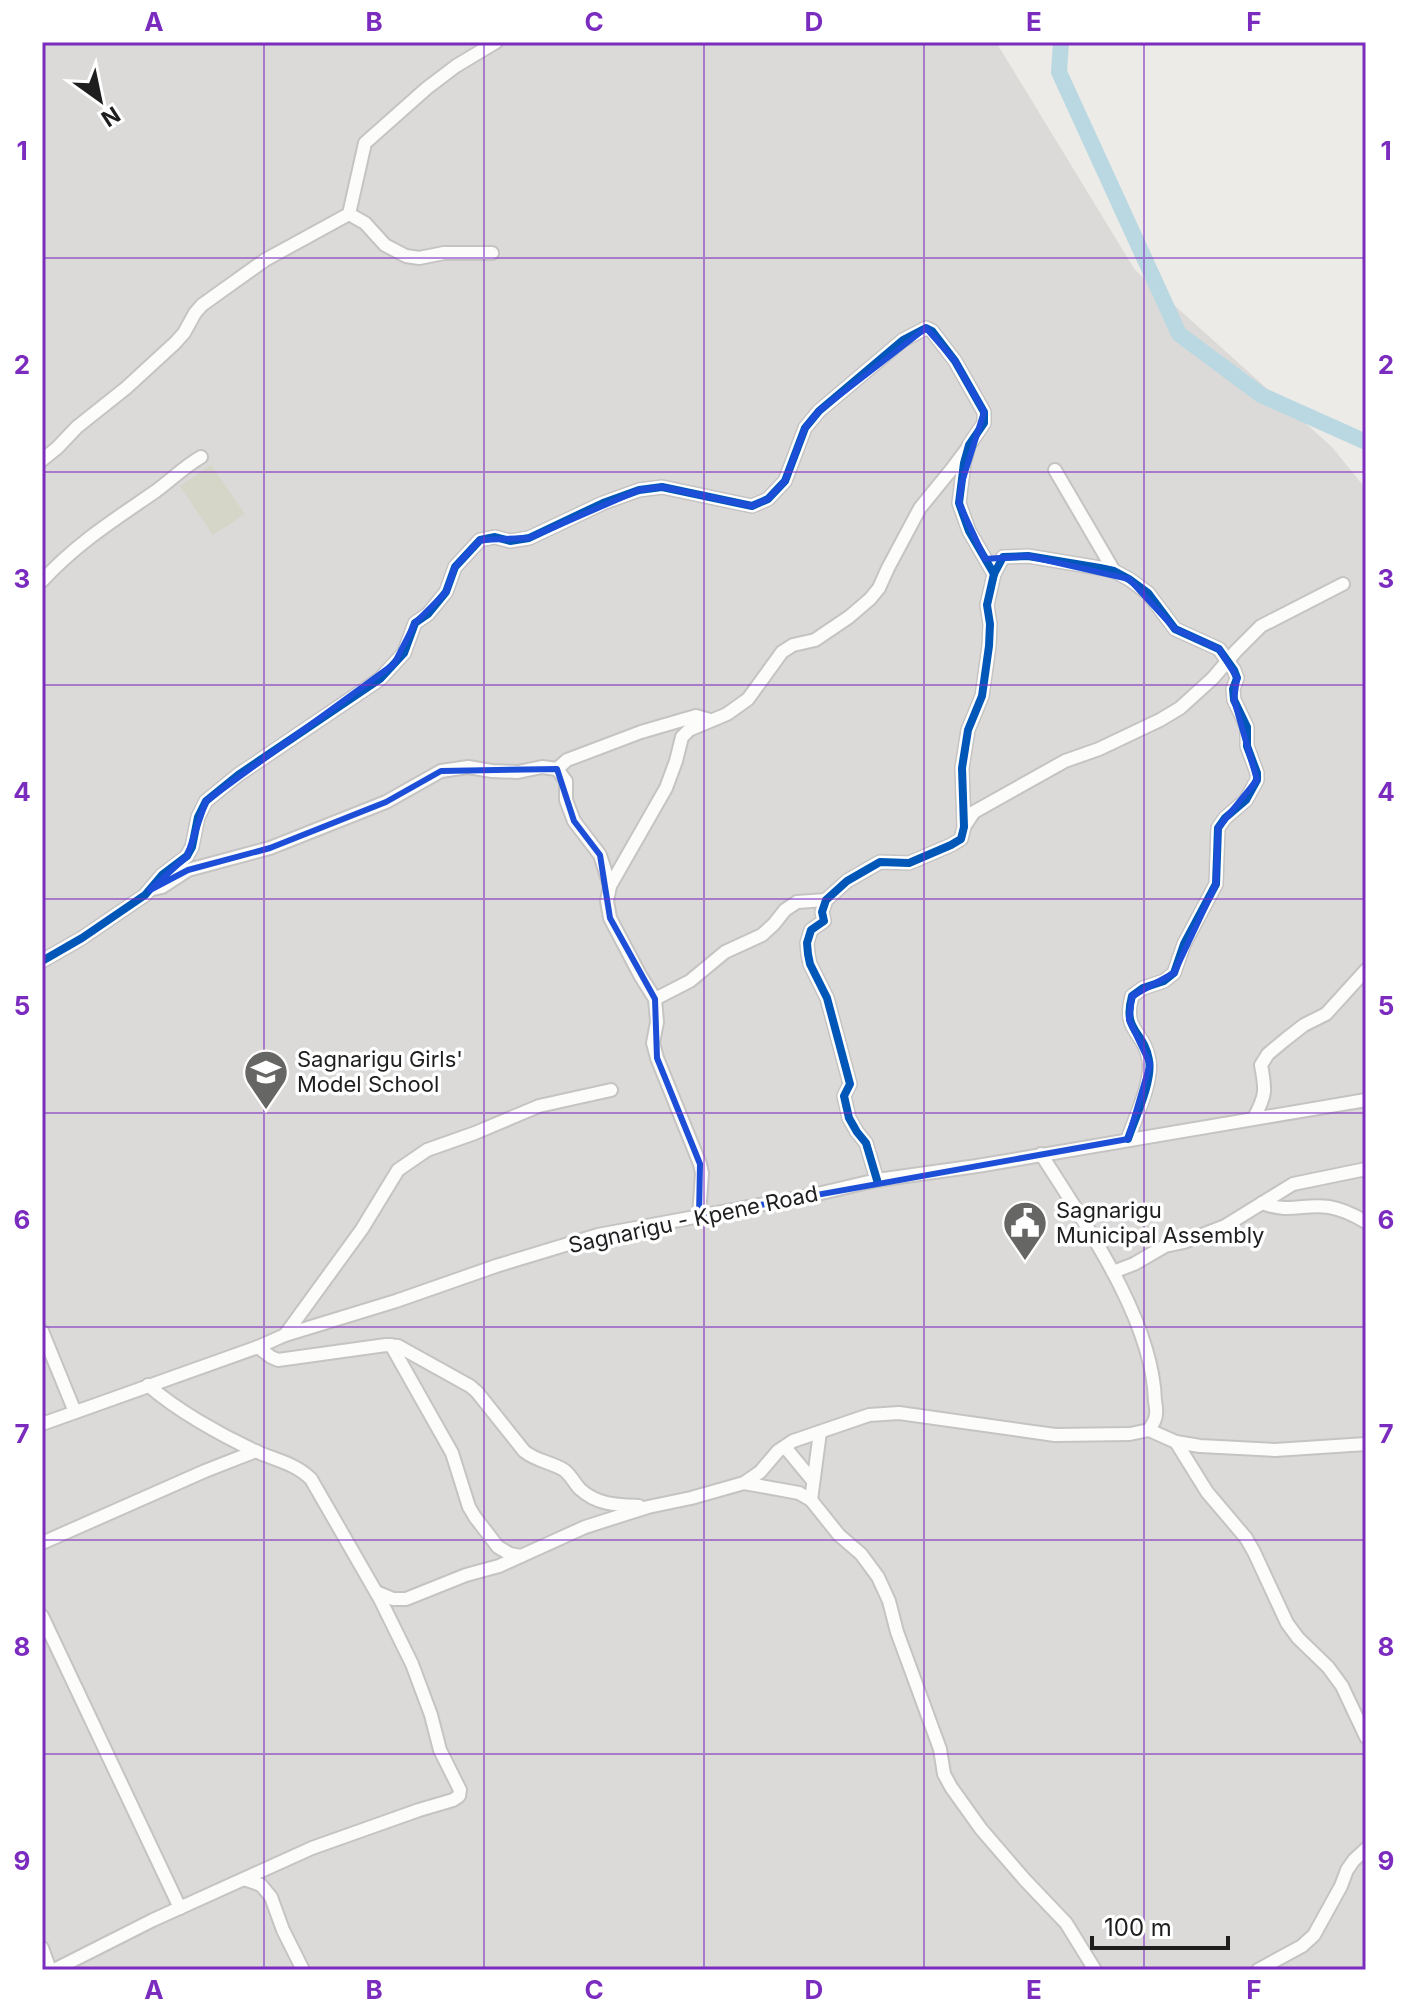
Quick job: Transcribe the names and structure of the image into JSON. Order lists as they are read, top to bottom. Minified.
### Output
{"streets":{"street":["Sagnarigu - Kpene Road"]},"places":{"school or university":["Sagnarigu Girls' Model School"],"public building":["Sagnarigu Municipal Assembly"]},"scale_bar":"100 m","north":"bottom right","grid":{"columns":["A","B","C","D","E","F"],"rows":["1","2","3","4","5","6","7","8","9"]}}
